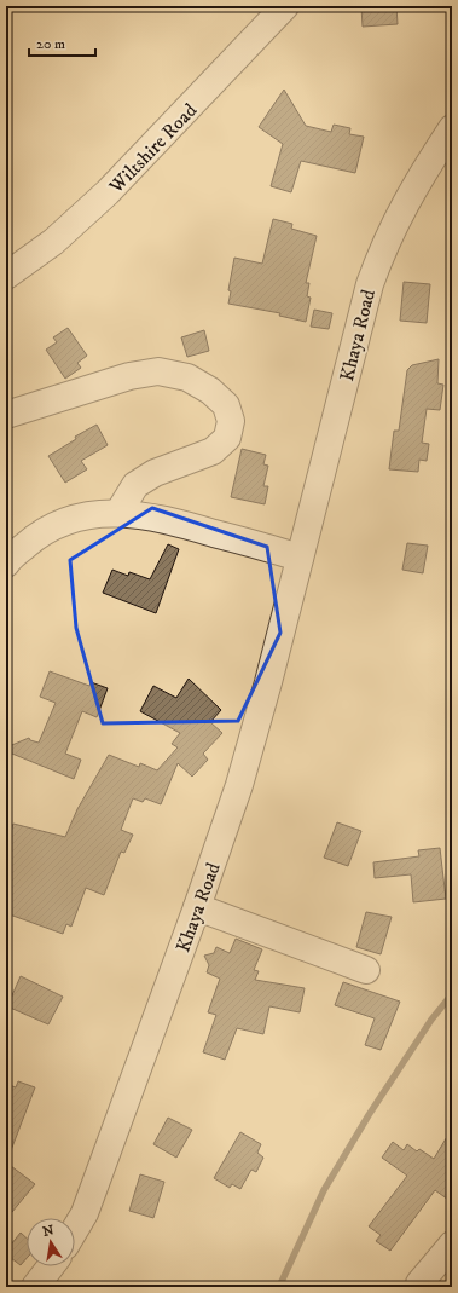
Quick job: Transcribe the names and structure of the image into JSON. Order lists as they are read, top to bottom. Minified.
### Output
{"streets":{"street":["Wiltshire Road","Khaya Road"]},"scale_bar":"20 m","north":"top"}
